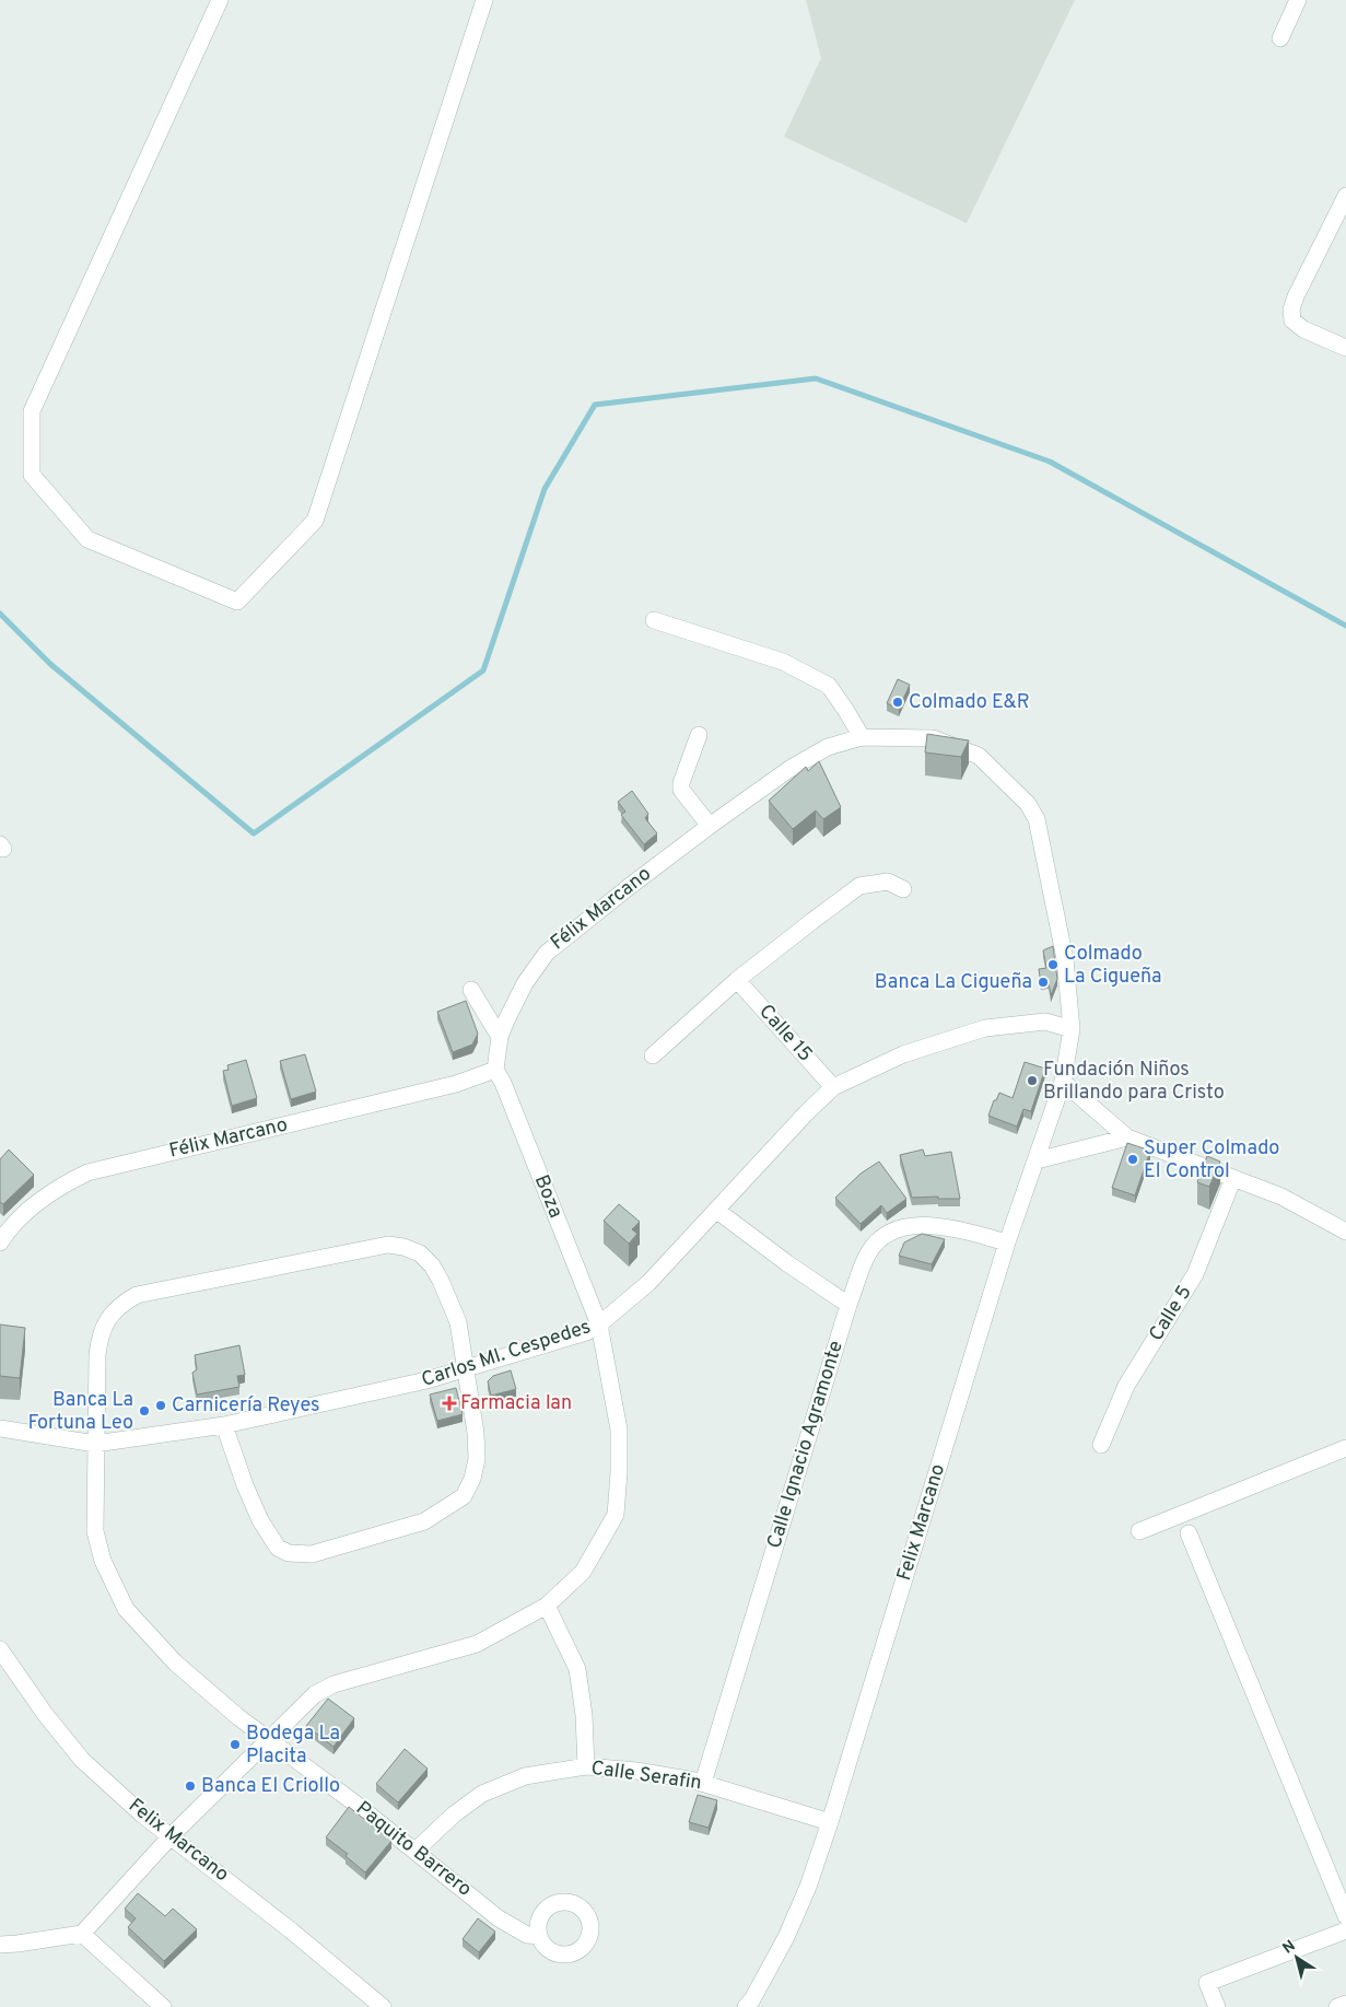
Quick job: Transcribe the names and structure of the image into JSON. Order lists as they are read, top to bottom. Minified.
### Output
{"streets":{"street":["Félix Marcano","Calle 15","Boza","Calle 5","Carlos Ml. Cespedes","Calle Ignacio Agramonte","Felix Marcano","Calle Serafin","Paquito Barrero"]},"crossings":[["Félix Marcano","Boza"],["Félix Marcano","Carlos Ml. Cespedes"],["Félix Marcano","Felix Marcano"],["Calle 15","Carlos Ml. Cespedes"],["Boza","Carlos Ml. Cespedes"],["Boza","Felix Marcano"],["Boza","Paquito Barrero"],["Carlos Ml. Cespedes","Felix Marcano"],["Carlos Ml. Cespedes","Paquito Barrero"],["Calle Ignacio Agramonte","Felix Marcano"],["Calle Ignacio Agramonte","Calle Serafin"],["Felix Marcano","Calle Serafin"],["Calle Serafin","Paquito Barrero"]],"places":{"other":["Colmado E&R","Colmado La Cigueña","Banca La Cigueña","Fundación Niños Brillando para Cristo","Super Colmado El Control","Carnicería Reyes","Banca La Fortuna Leo","Bodega La Placita","Banca El Criollo"],"health":["Farmacia Ian"]},"north":"top left"}
